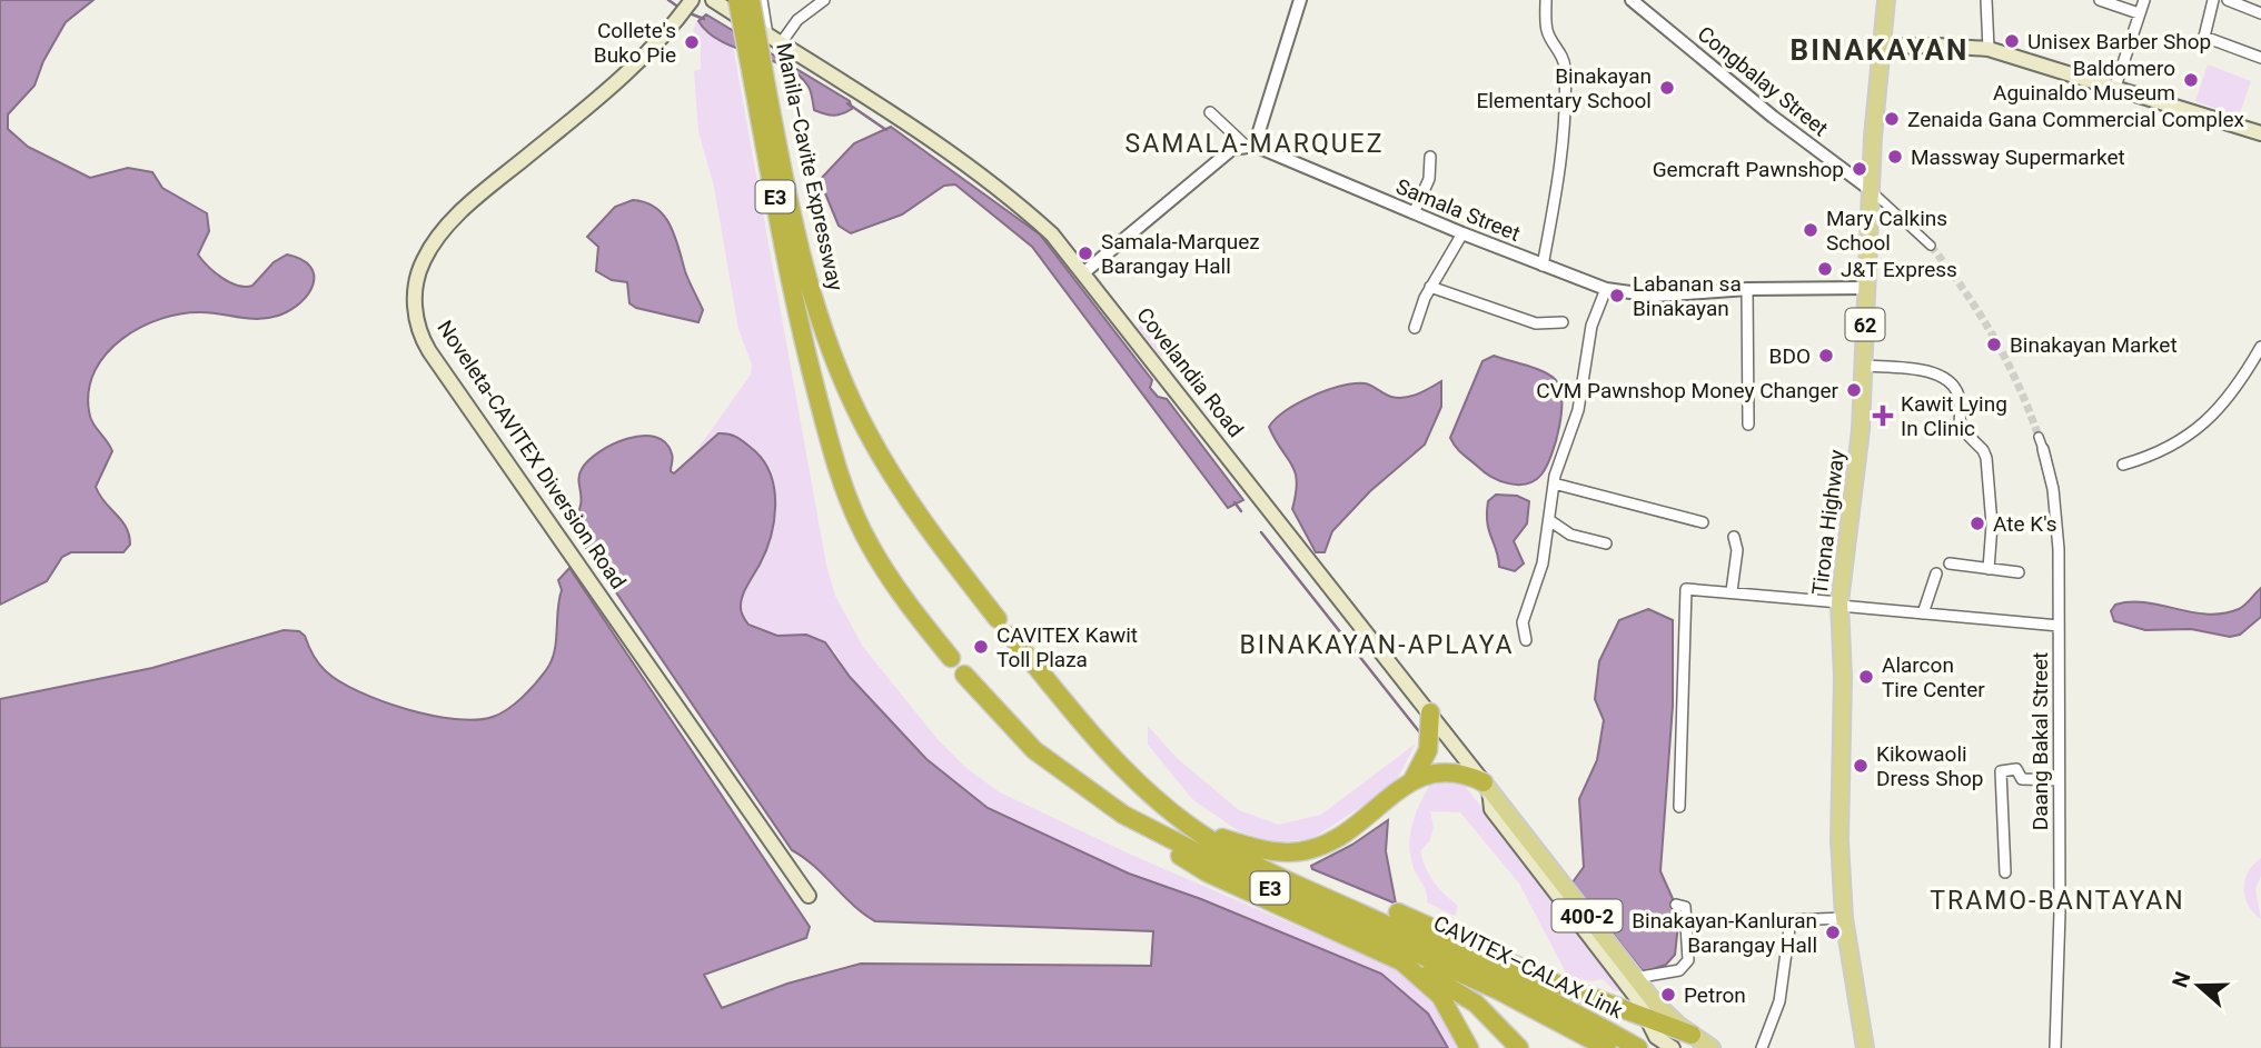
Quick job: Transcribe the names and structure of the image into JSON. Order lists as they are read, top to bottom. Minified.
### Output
{"streets":{"highway":["Manila–Cavite Expressway","E3","CAVITEX–CALAX Link"],"main road":["62","Covelandia Road","Noveleta-CAVITEX Diversion Road","Tirona Highway","400-2"],"street":["Congbalay Street","Samala Street","Daang Bakal Street"]},"crossings":[["Congbalay Street","Tirona Highway"],["E3","CAVITEX–CALAX Link"],["Samala Street","Tirona Highway"]],"districts":["BINAKAYAN","SAMALA-MARQUEZ","BINAKAYAN-APLAYA","TRAMO-BANTAYAN"],"places":{"other":["Unisex Barber Shop","Collete's Buko Pie","Baldomero Aguinaldo Museum","Binakayan Elementary School","Zenaida Gana Commercial Complex","Massway Supermarket","Gemcraft Pawnshop","Mary Calkins School","Samala-Marquez Barangay Hall","J&T Express","Labanan sa Binakayan","Binakayan Market","BDO","CVM Pawnshop Money Changer","Ate K's","CAVITEX Kawit Toll Plaza","Alarcon Tire Center","Kikowaoli Dress Shop","Binakayan-Kanluran Barangay Hall","Petron"],"health":["Kawit Lying In Clinic"]},"north":"left"}
